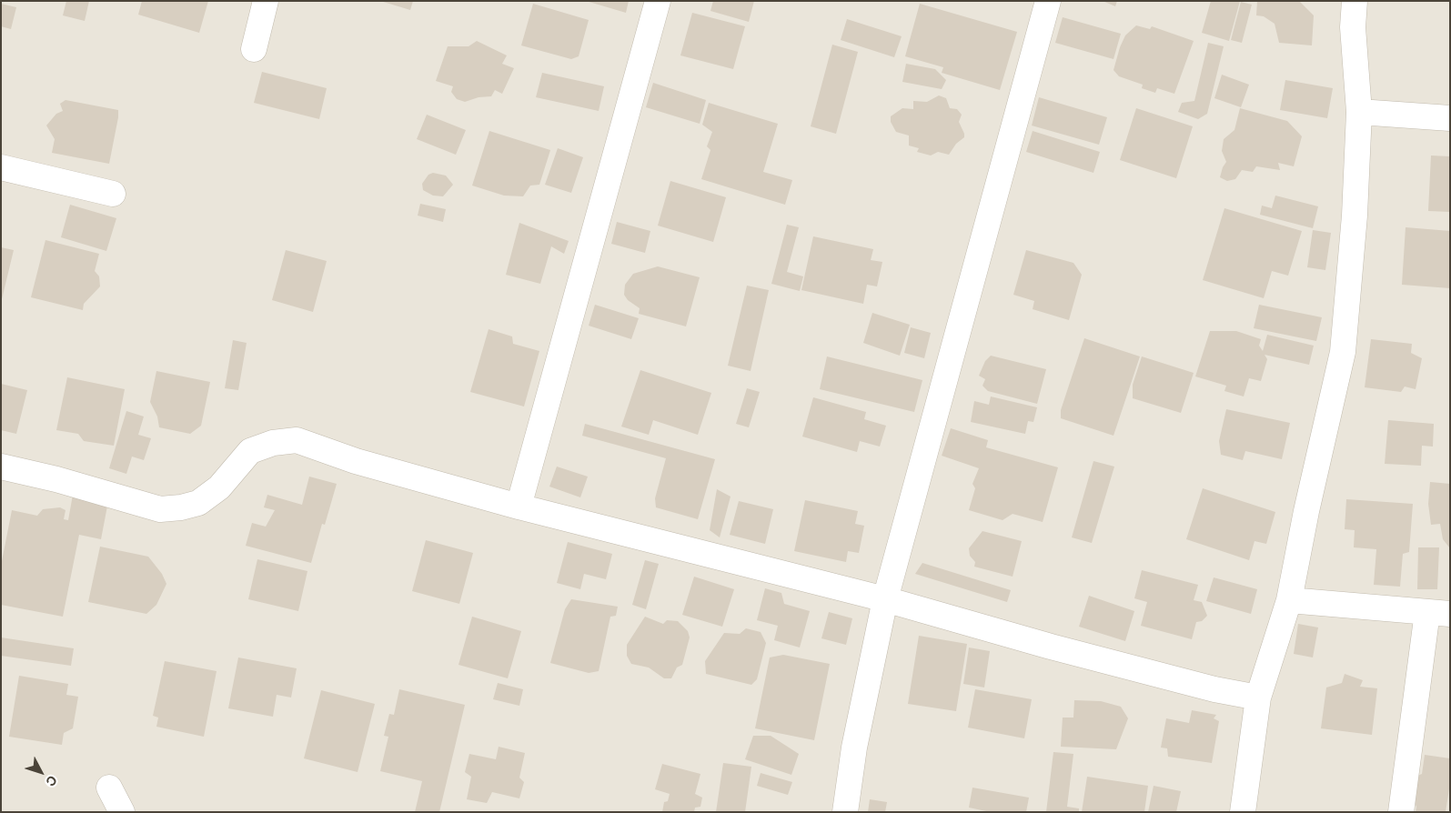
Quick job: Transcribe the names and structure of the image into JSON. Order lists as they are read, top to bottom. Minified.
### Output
{"north":"bottom right"}
